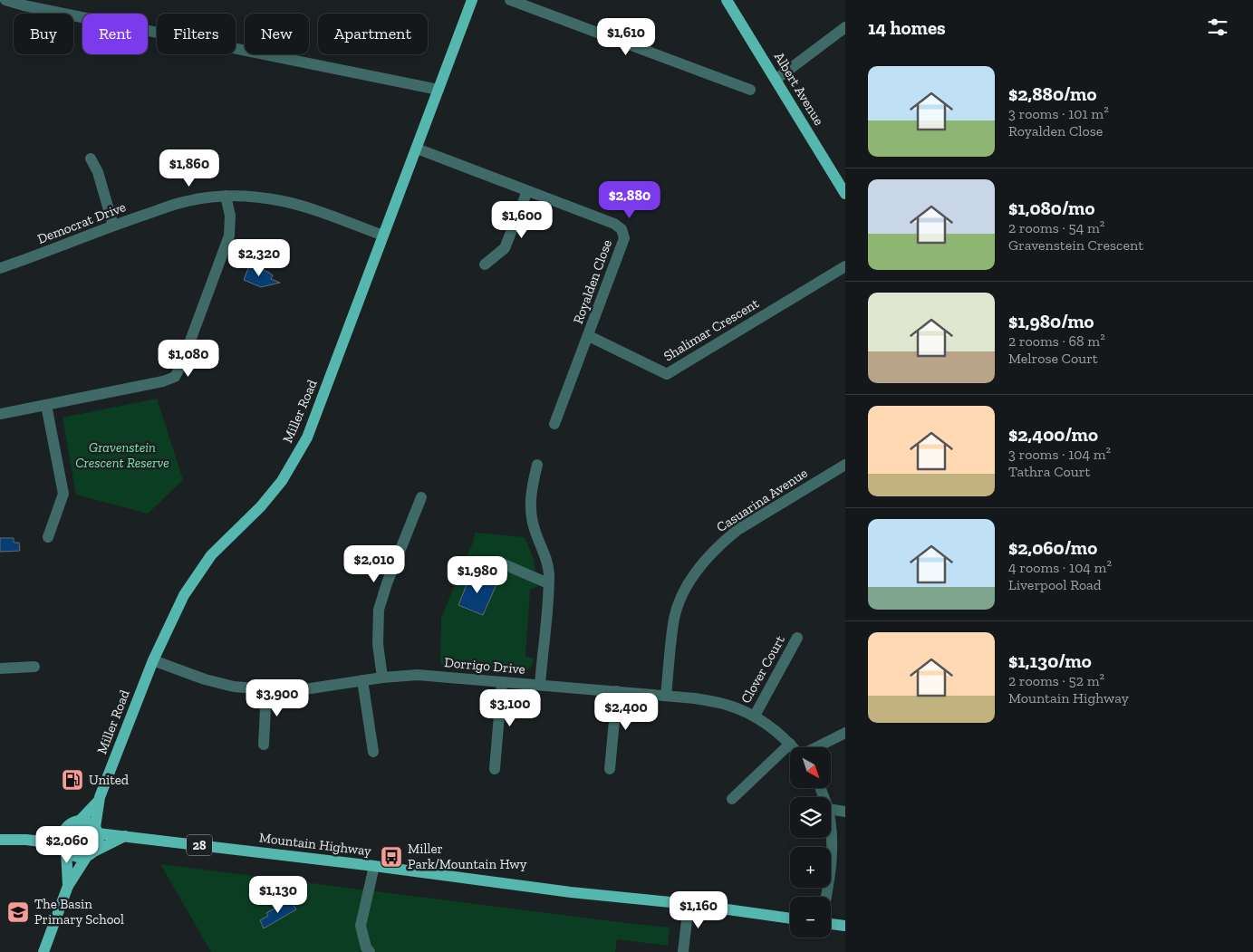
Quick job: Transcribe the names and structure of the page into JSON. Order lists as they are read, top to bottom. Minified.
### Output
{"streets":{"main road":["Albert Avenue","Miller Road","Mountain Highway","28"],"street":["Democrat Drive","Royalden Close","Shalimar Crescent","Casuarina Avenue","Dorrigo Drive","Clover Court"]},"crossings":[["Democrat Drive","Miller Road"],["Royalden Close","Shalimar Crescent"],["Royalden Close","Miller Road"],["Miller Road","Dorrigo Drive"],["Miller Road","Mountain Highway"],["Miller Road","28"],["Casuarina Avenue","Dorrigo Drive"],["Dorrigo Drive","Clover Court"],["Mountain Highway","28"]],"parks":["Gravenstein Crescent Reserve"],"places":{"fuel station":["United"],"bus stop":["Miller Park/Mountain Hwy"],"school or university":["The Basin Primary School"]},"north":"bottom right","page":{"heading":"14 homes","chip":["Buy","Rent","Filters","New","Apartment"],"price":["$1,610","$1,860","$2,880","$1,600","$2,320","$1,080","$2,010","$1,980","$3,900","$3,100","$2,400","$2,060","$1,130","$1,160"],"list":[{"name":"$2,880/mo","note":"3 rooms · 101 m² · Royalden Close"},{"name":"$1,080/mo","note":"2 rooms · 54 m² · Gravenstein Crescent"},{"name":"$1,980/mo","note":"2 rooms · 68 m² · Melrose Court"},{"name":"$2,400/mo","note":"3 rooms · 104 m² · Tathra Court"},{"name":"$2,060/mo","note":"4 rooms · 104 m² · Liverpool Road"},{"name":"$1,130/mo","note":"2 rooms · 52 m² · Mountain Highway"}],"map_buttons":["+","−"]}}
